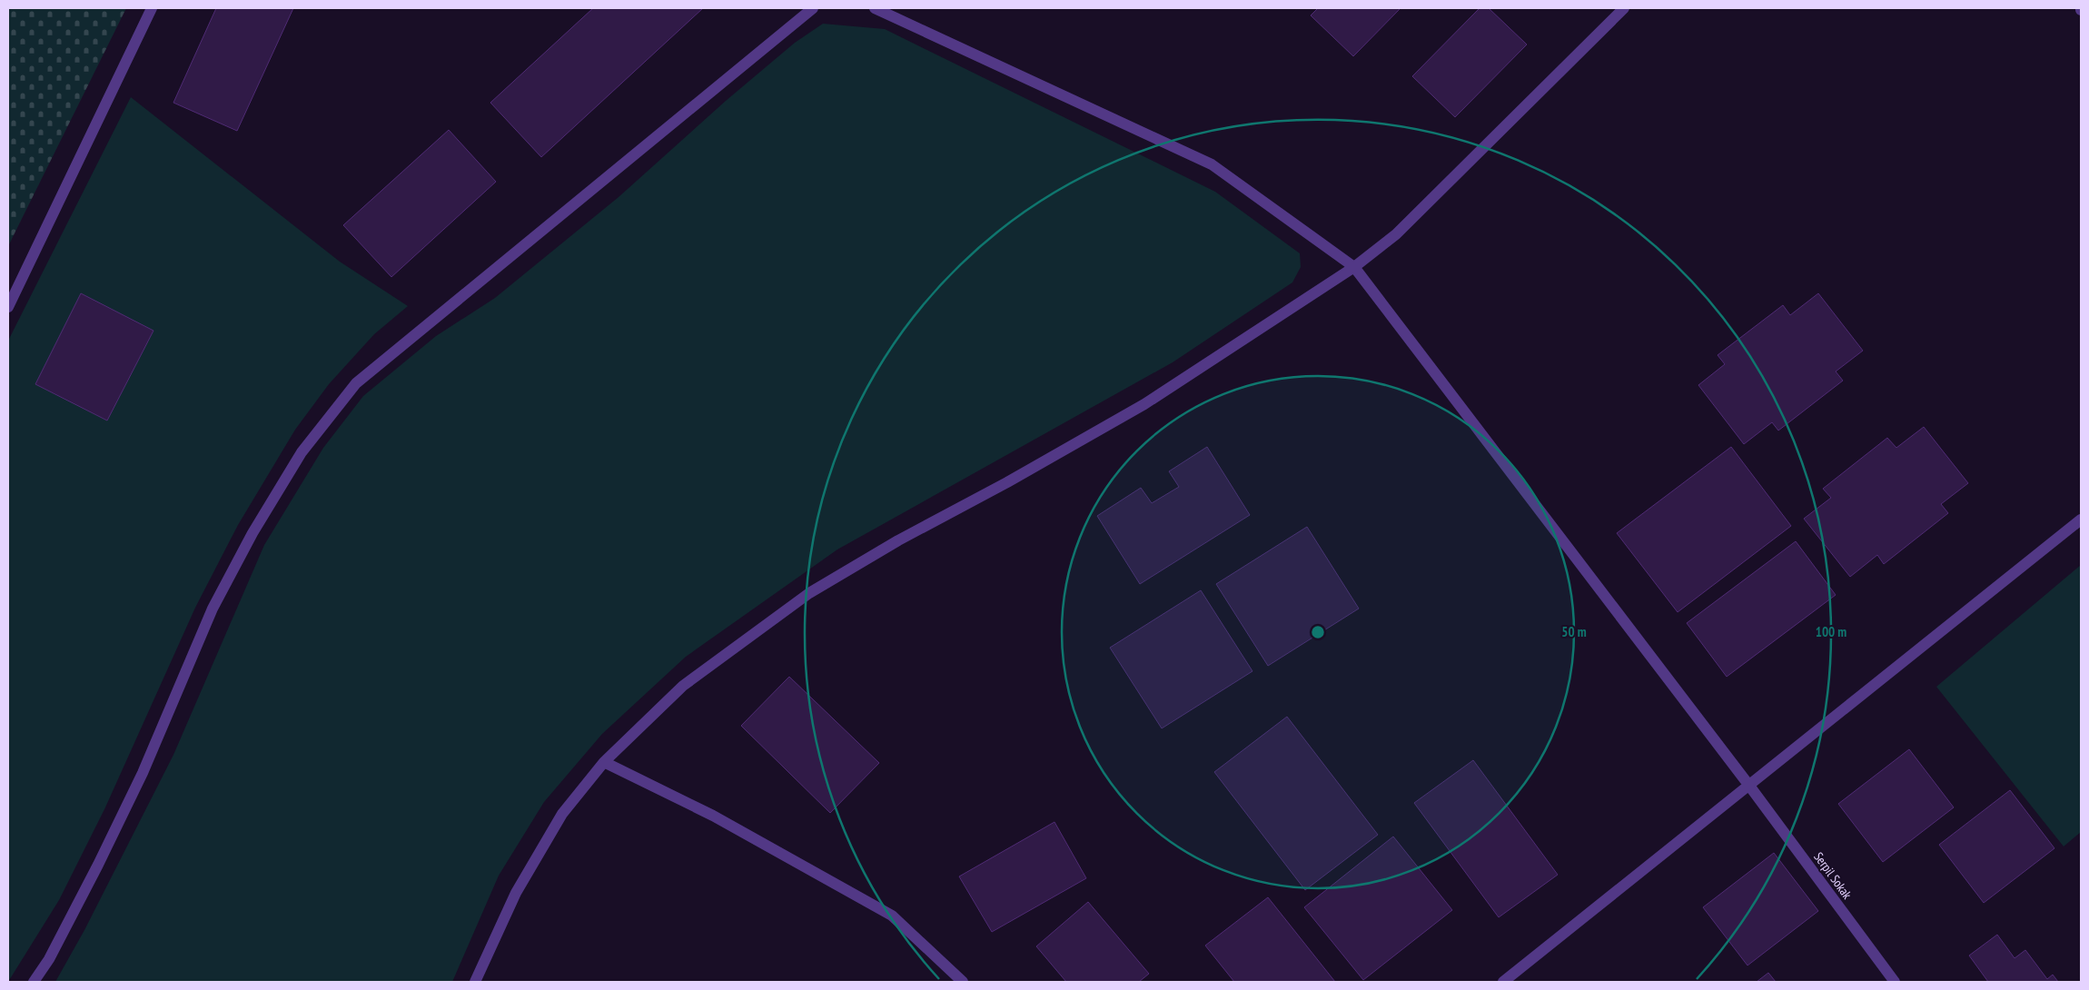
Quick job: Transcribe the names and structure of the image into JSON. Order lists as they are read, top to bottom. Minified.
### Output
{"streets":{"street":["Serpil Sokak"]},"rings":["50 m","100 m"]}
